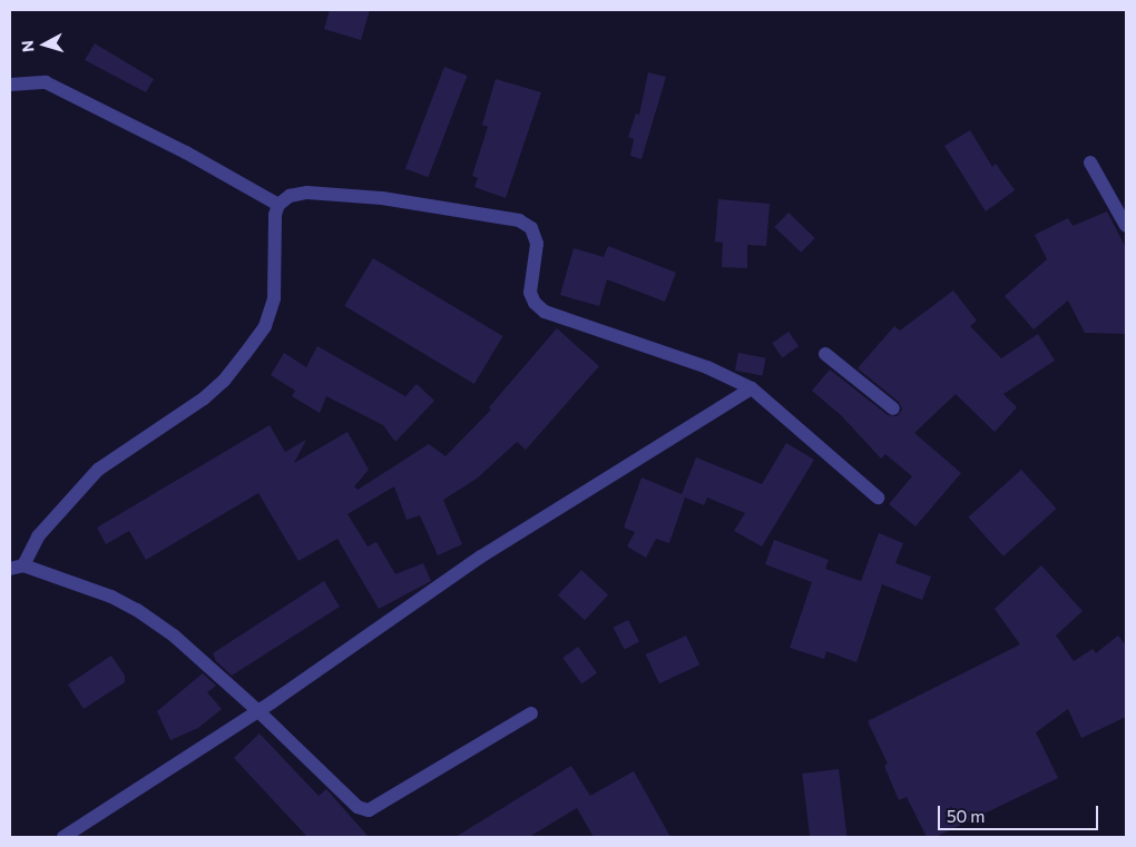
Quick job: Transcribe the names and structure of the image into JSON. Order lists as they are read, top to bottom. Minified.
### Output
{"scale_bar":"50 m","north":"left"}
